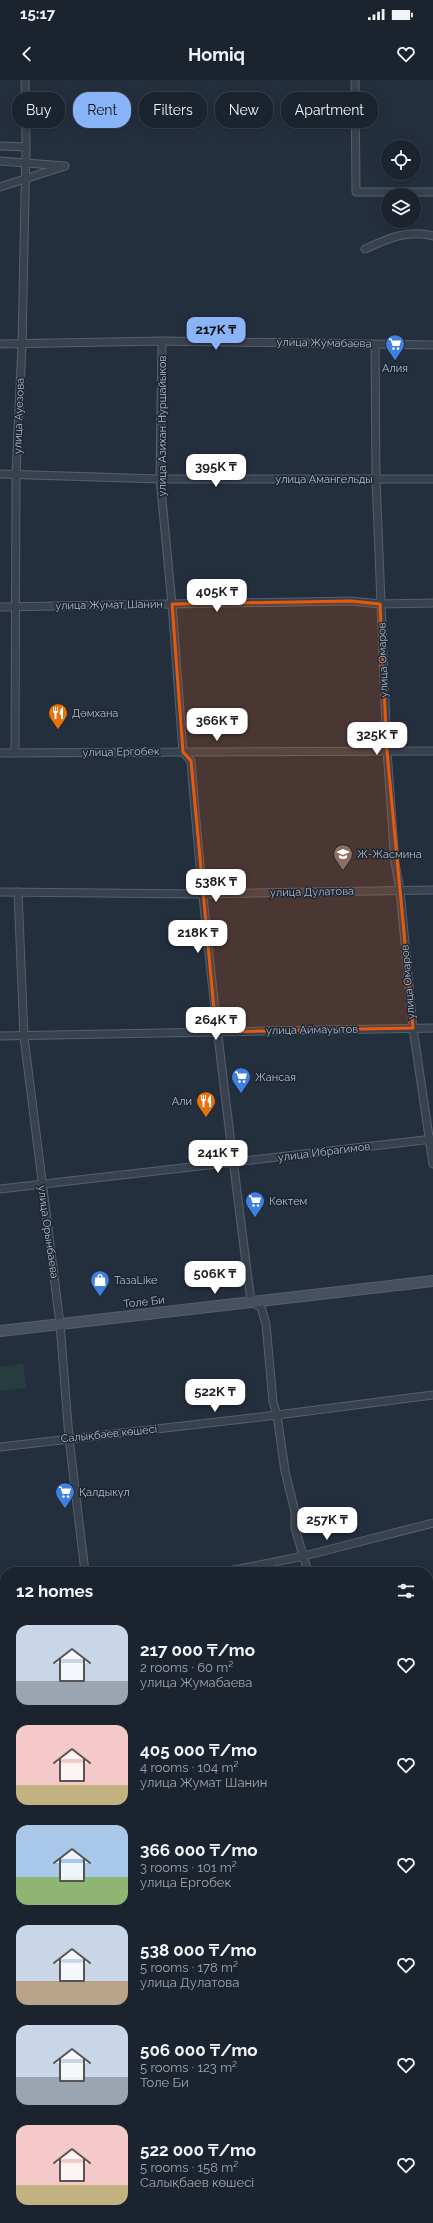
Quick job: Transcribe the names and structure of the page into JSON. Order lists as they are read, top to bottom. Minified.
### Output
{"streets":{"main road":["Толе Би"],"street":["улица Жумабаева","улица Ауезова","улица Азихан Нуршайыков","улица Амангельды","улица Жумат Шанин","улица Омаров","улица Ергобек","улица Дулатова","улица Аймауытов","улица Ибрагимов","улица Орынбаева","Салықбаев көшесі"]},"crossings":[["улица Жумабаева","улица Ауезова"],["улица Жумабаева","улица Азихан Нуршайыков"],["улица Жумабаева","улица Омаров"],["улица Ауезова","улица Амангельды"],["улица Ауезова","улица Жумат Шанин"],["улица Ауезова","улица Ергобек"],["улица Азихан Нуршайыков","улица Амангельды"],["улица Азихан Нуршайыков","улица Жумат Шанин"],["улица Азихан Нуршайыков","улица Ергобек"],["улица Азихан Нуршайыков","улица Дулатова"],["улица Азихан Нуршайыков","улица Аймауытов"],["улица Азихан Нуршайыков","улица Ибрагимов"],["улица Азихан Нуршайыков","Толе Би"],["улица Амангельды","улица Омаров"],["улица Жумат Шанин","улица Омаров"],["улица Омаров","улица Ергобек"],["улица Омаров","улица Дулатова"],["улица Омаров","улица Аймауытов"],["улица Омаров","улица Ибрагимов"],["улица Дулатова","улица Орынбаева"],["улица Аймауытов","улица Орынбаева"],["улица Ибрагимов","улица Орынбаева"],["улица Орынбаева","Толе Би"],["улица Орынбаева","Салықбаев көшесі"]],"places":{"supermarket":["Алия","Жансая","Көктем","Қалдыкүл"],"restaurant":["Дәмхана","Али"],"school or university":["Ж-Жасмина"],"shop":["ТазаLike"]},"page":{"status":"15:17","header":"Homiq","chip":["Buy","Rent","Filters","New","Apartment"],"price":["217K ₸","395K ₸","405K ₸","366K ₸","325K ₸","538K ₸","218K ₸","264K ₸","241K ₸","506K ₸","522K ₸","257K ₸"],"heading":"12 homes","list":[{"name":"217 000 ₸/mo","note":"2 rooms · 60 m² · улица Жумабаева"},{"name":"405 000 ₸/mo","note":"4 rooms · 104 m² · улица Жумат Шанин"},{"name":"366 000 ₸/mo","note":"3 rooms · 101 m² · улица Ергобек"},{"name":"538 000 ₸/mo","note":"5 rooms · 178 m² · улица Дулатова"},{"name":"506 000 ₸/mo","note":"5 rooms · 123 m² · Толе Би"},{"name":"522 000 ₸/mo","note":"5 rooms · 158 m² · Салықбаев көшесі"}]}}
